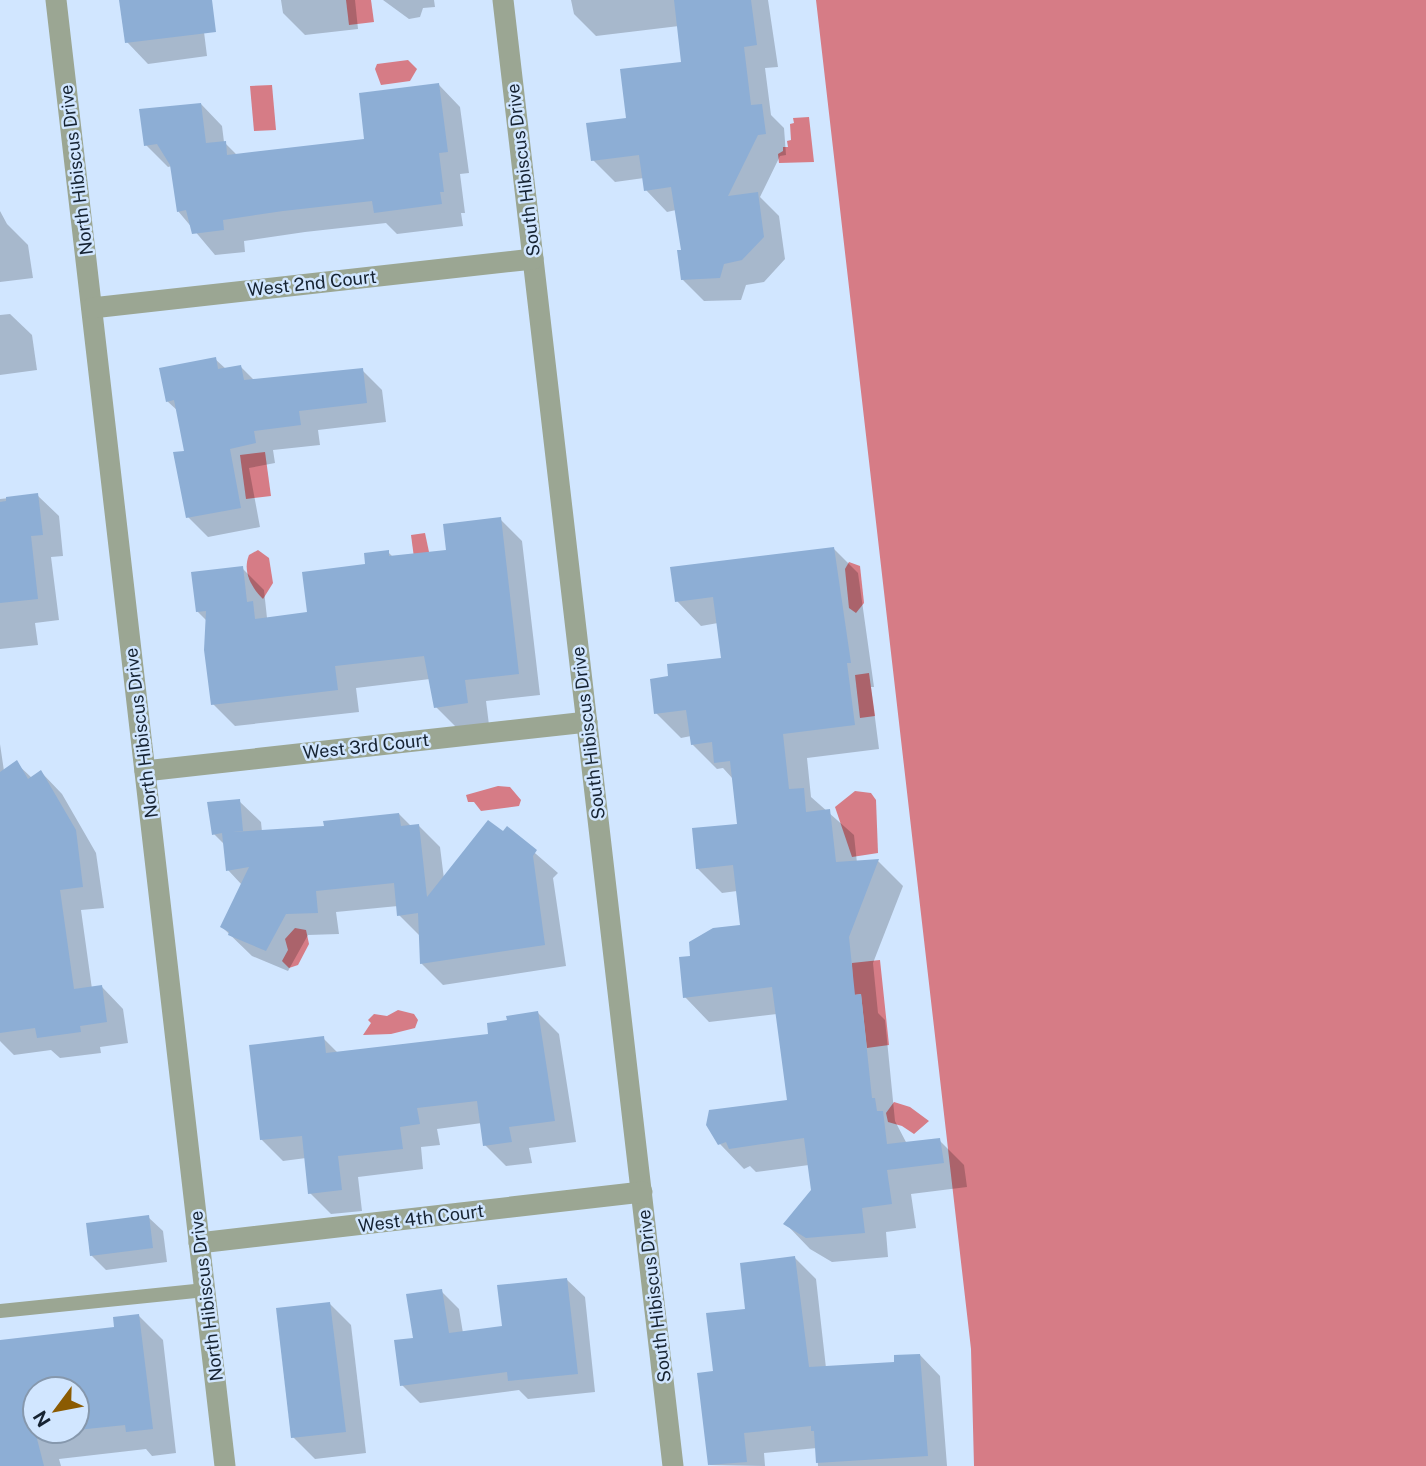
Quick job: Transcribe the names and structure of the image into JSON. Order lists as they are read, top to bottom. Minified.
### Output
{"streets":{"street":["North Hibiscus Drive","South Hibiscus Drive","West 2nd Court","West 3rd Court","West 4th Court"]},"crossings":[["North Hibiscus Drive","West 2nd Court"],["North Hibiscus Drive","West 3rd Court"],["North Hibiscus Drive","West 4th Court"],["South Hibiscus Drive","West 2nd Court"],["South Hibiscus Drive","West 3rd Court"],["South Hibiscus Drive","West 4th Court"]],"north":"bottom left"}
